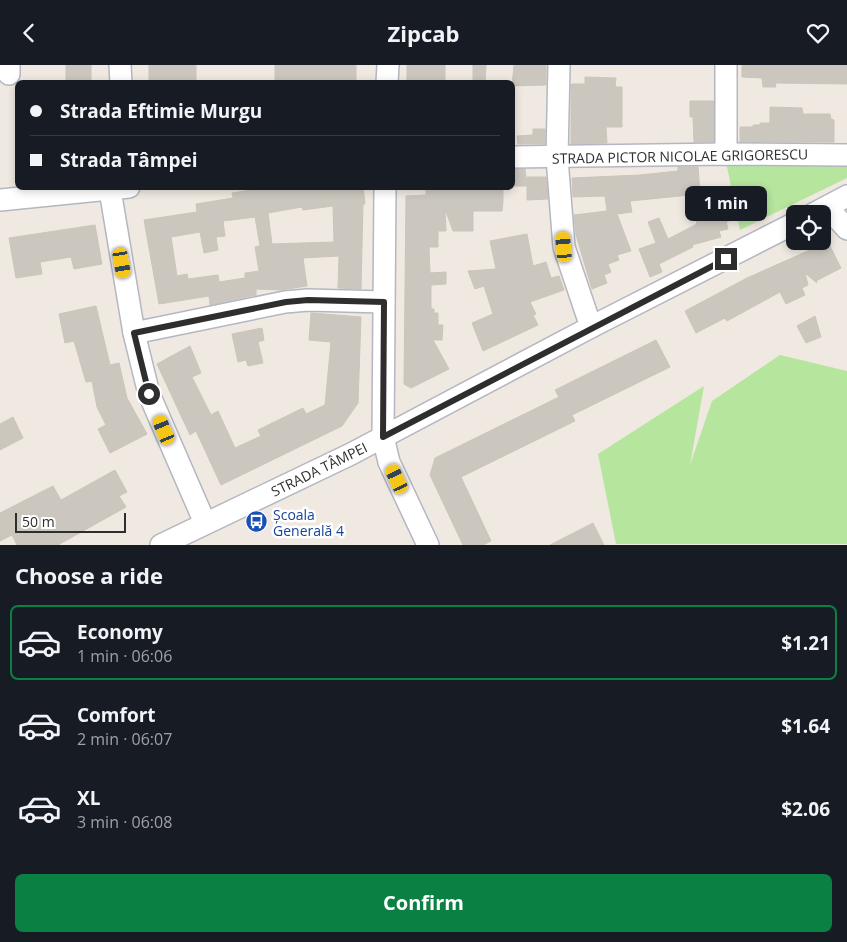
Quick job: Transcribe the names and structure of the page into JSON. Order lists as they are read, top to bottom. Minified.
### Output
{"streets":{"street":["STRADA PICTOR NICOLAE GRIGORESCU","STRADA TÂMPEI"]},"places":{"bus stop":["Școala Generală 4"]},"scale_bar":"50 m","page":{"header":"Zipcab","banner":["Strada Eftimie Murgu","Strada Tâmpei"],"bubble":"1 min","scale":"50 m","heading":"Choose a ride","list":[{"name":"Economy","note":"1 min · 06:06","value":"$1.21"},{"name":"Comfort","note":"2 min · 06:07","value":"$1.64"},{"name":"XL","note":"3 min · 06:08","value":"$2.06"}],"buttons":"Confirm"}}
